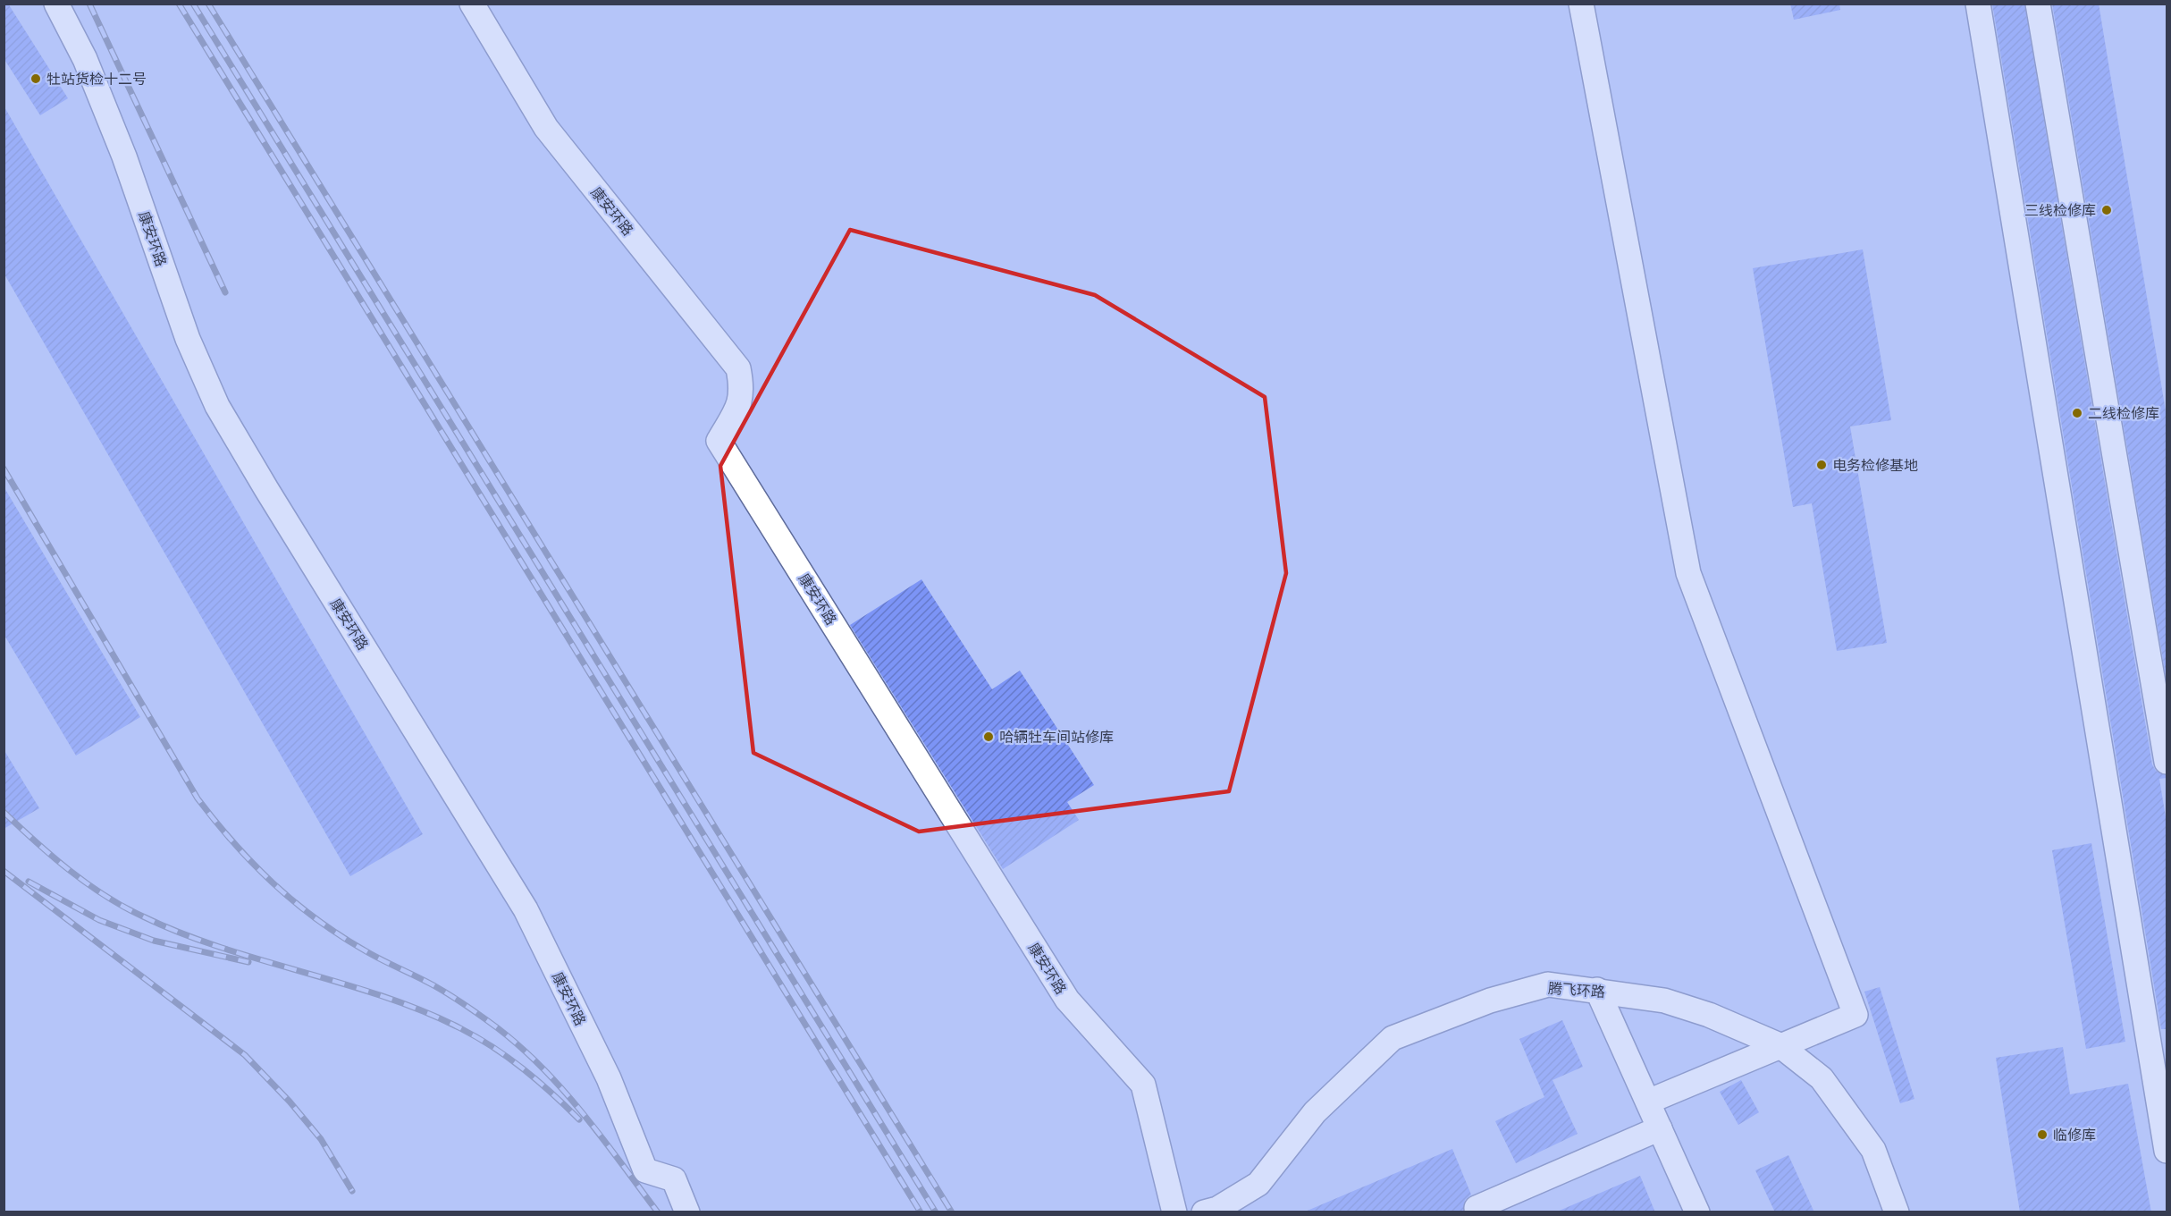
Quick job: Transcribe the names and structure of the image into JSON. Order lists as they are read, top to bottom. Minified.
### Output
{"streets":{"lane":["康安环路","腾飞环路"]},"places":["牡站货检十二号","三线检修库","二线检修库","电务检修基地","哈辆牡车间站修库","临修库"]}
